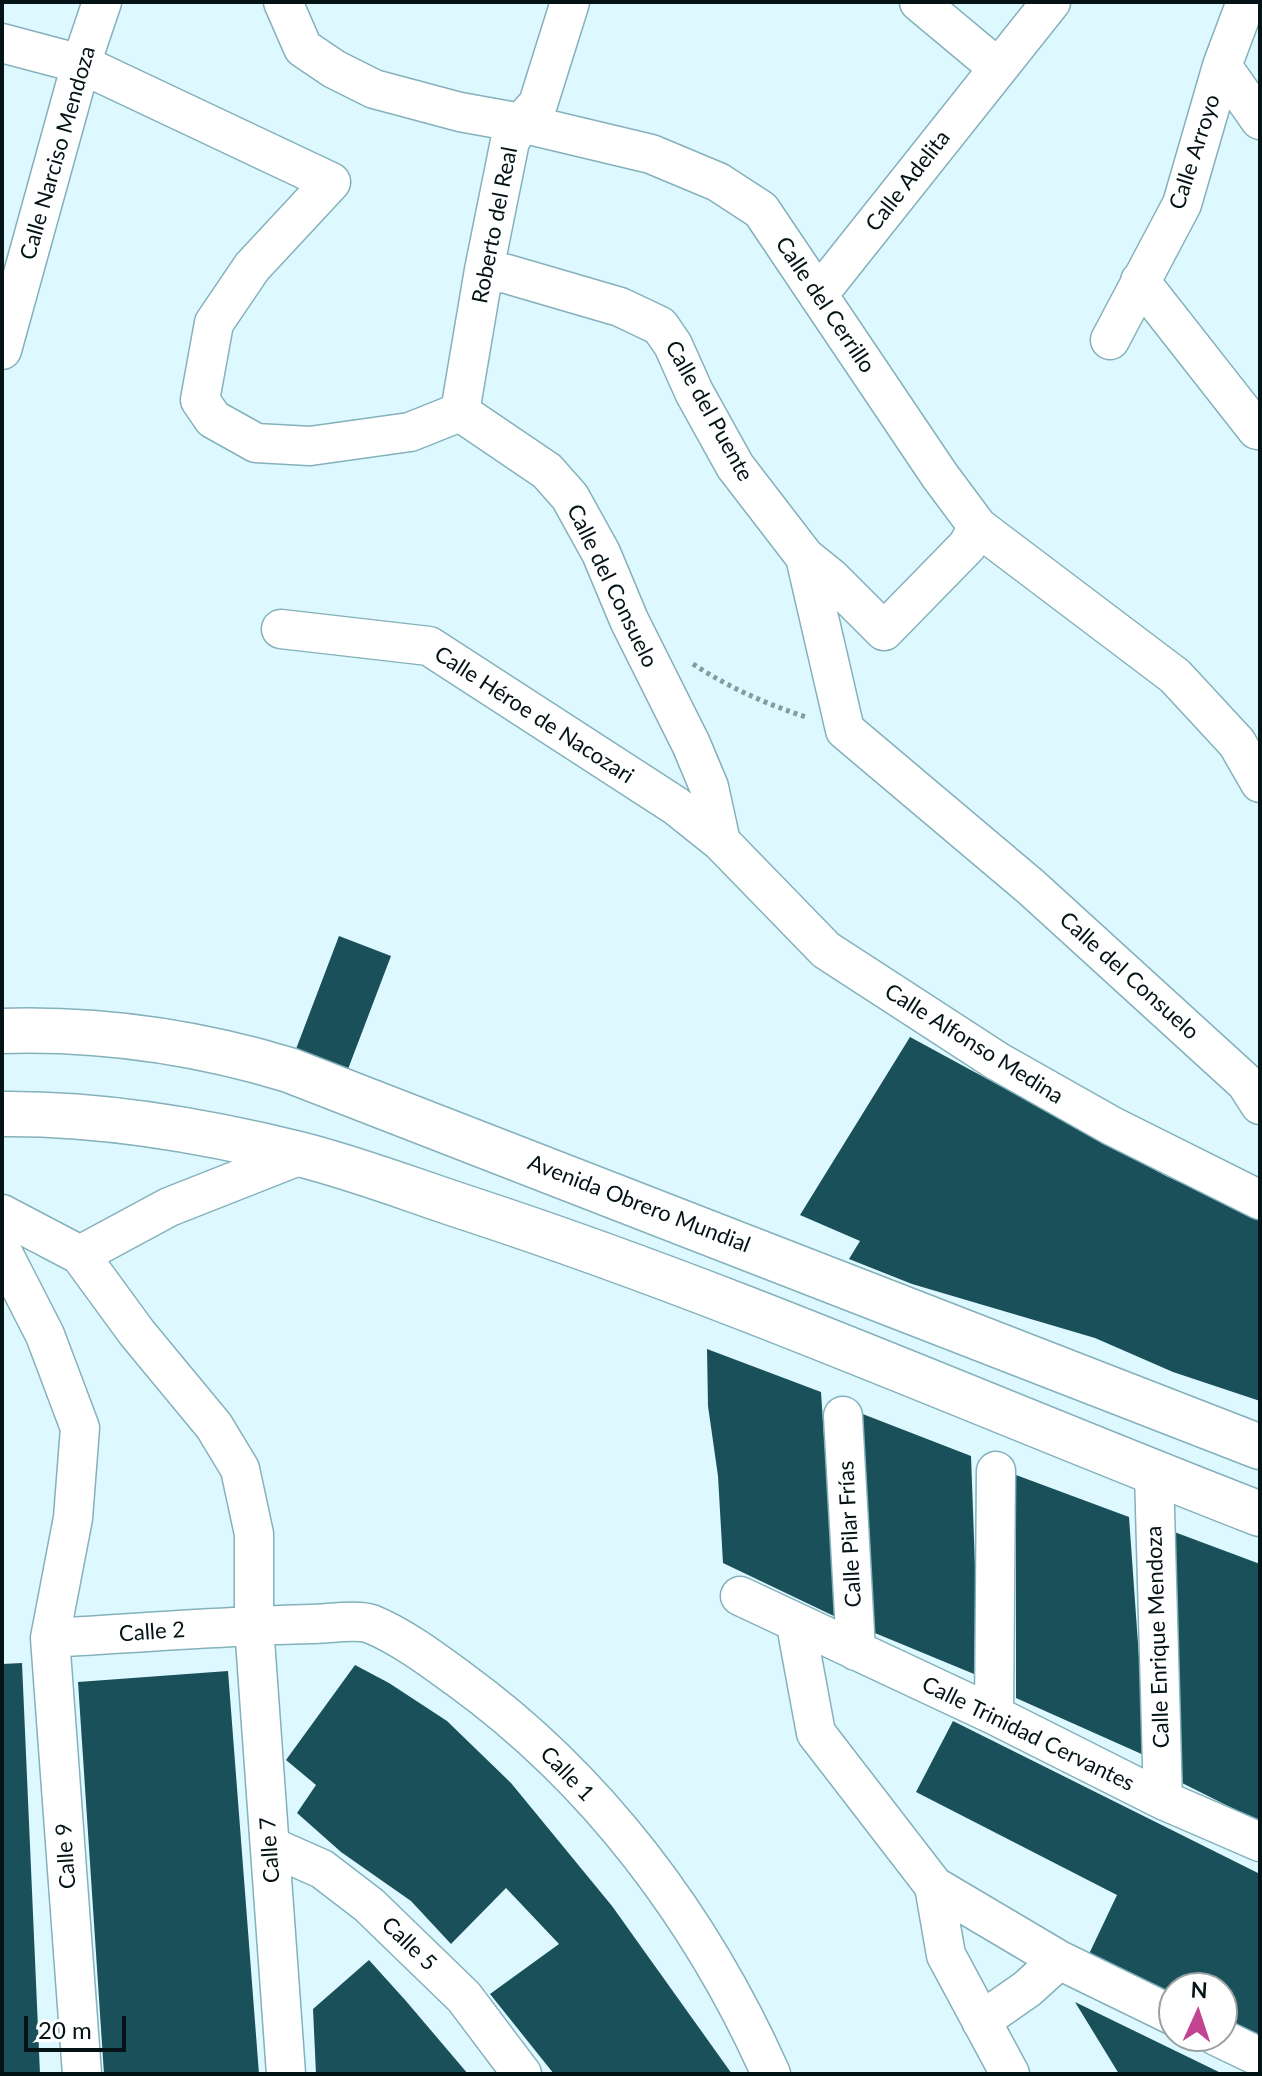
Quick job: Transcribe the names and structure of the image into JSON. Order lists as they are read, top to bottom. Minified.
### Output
{"streets":{"main road":["Avenida Obrero Mundial"],"street":["Calle Arroyo","Calle Narciso Mendoza","Calle Adelita","Roberto del Real","Calle del Cerrillo","Calle del Puente","Calle del Consuelo","Calle Héroe de Nacozari","Calle Alfonso Medina","Calle Pilar Frías","Calle 2","Calle Enrique Mendoza","Calle Trinidad Cervantes","Calle 1","Calle 7","Calle 9","Calle 5"]},"crossings":[["Calle Adelita","Calle del Cerrillo"],["Roberto del Real","Calle del Cerrillo"],["Roberto del Real","Calle del Puente"],["Roberto del Real","Calle del Consuelo"],["Calle del Cerrillo","Calle del Puente"],["Calle del Consuelo","Calle Héroe de Nacozari"],["Calle del Consuelo","Calle Alfonso Medina"],["Calle Héroe de Nacozari","Calle Alfonso Medina"],["Calle Pilar Frías","Calle Trinidad Cervantes"],["Calle 2","Calle 1"],["Calle 2","Calle 7"],["Calle 2","Calle 9"],["Calle Enrique Mendoza","Calle Trinidad Cervantes"],["Calle 1","Calle 7"],["Calle 7","Calle 5"]],"scale_bar":"20 m","north":"top"}
